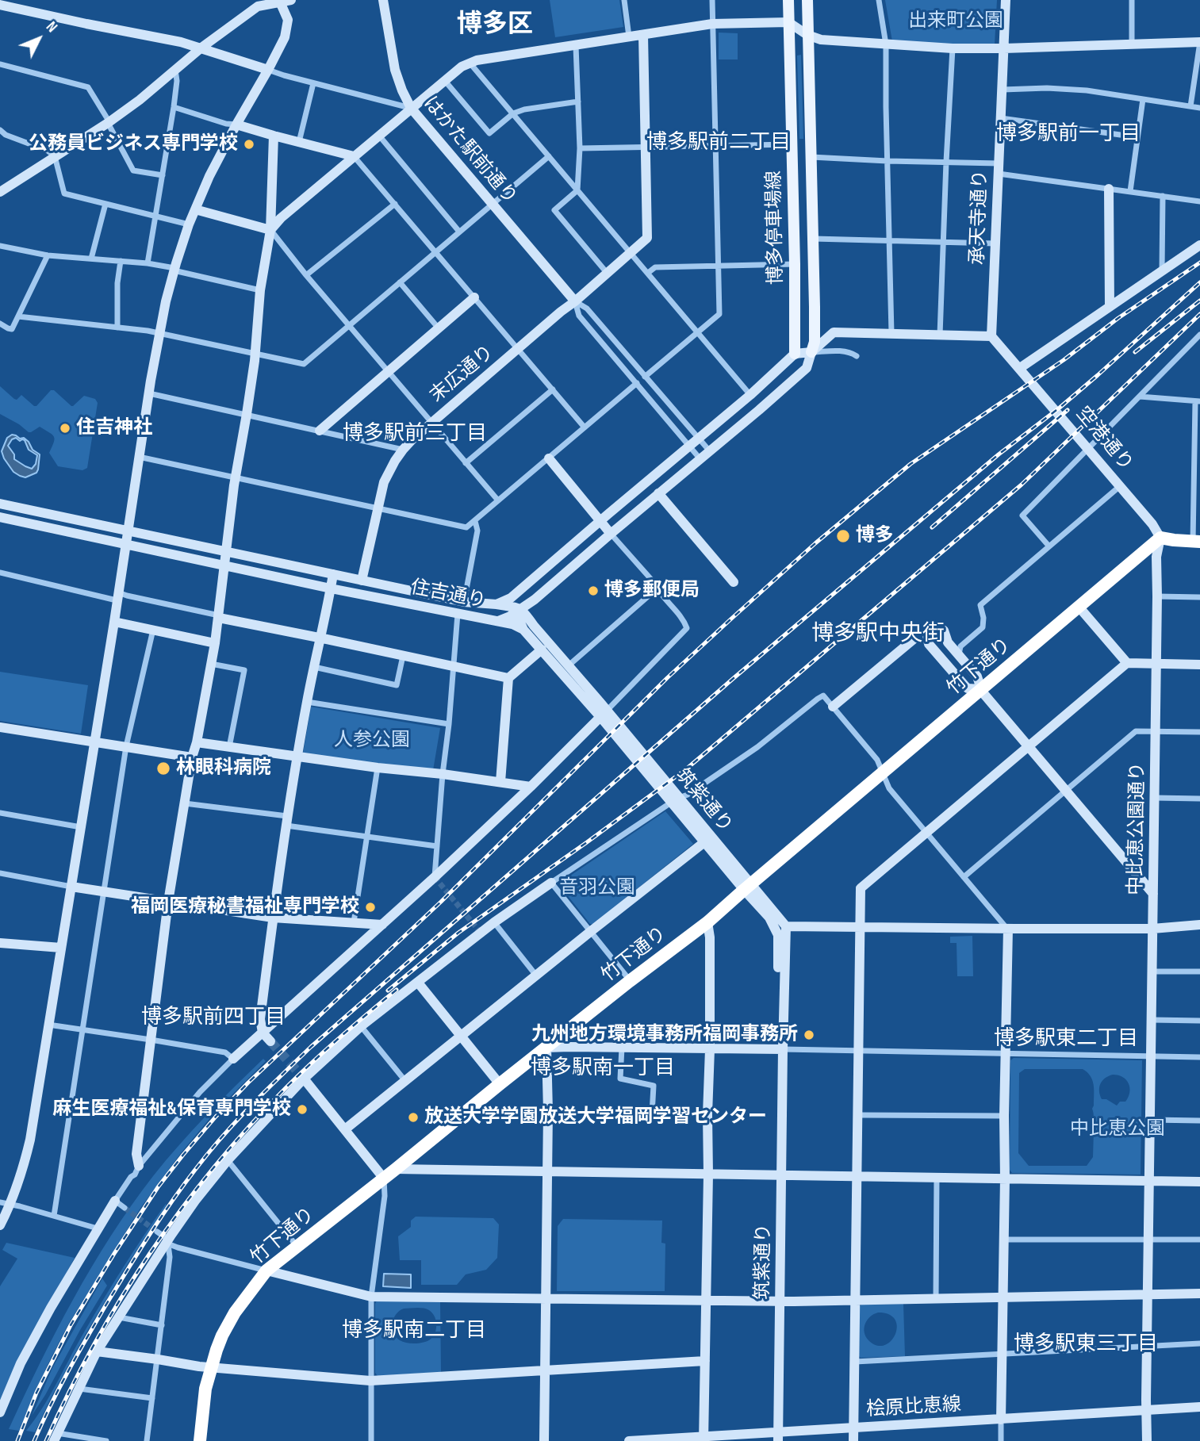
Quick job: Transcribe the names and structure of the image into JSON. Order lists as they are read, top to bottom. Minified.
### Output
{"streets":{"highway":["竹下通り"],"main road":["博多停車場線"],"street":["はかた駅前通り","承天寺通り","末広通り","空港通り","住吉通り","筑紫通り","中比恵公園通り","桧原比恵線"]},"crossings":[["はかた駅前通り","末広通り"],["はかた駅前通り","住吉通り"],["承天寺通り","空港通り"],["博多停車場線","住吉通り"],["末広通り","住吉通り"],["空港通り","竹下通り"],["空港通り","中比恵公園通り"],["住吉通り","筑紫通り"],["竹下通り","筑紫通り"],["竹下通り","中比恵公園通り"],["筑紫通り","桧原比恵線"],["中比恵公園通り","桧原比恵線"]],"districts":["博多区","博多駅前一丁目","博多駅前二丁目","博多駅前三丁目","博多駅中央街","博多駅前四丁目","博多駅東二丁目","博多駅南一丁目","博多駅南二丁目","博多駅東三丁目"],"parks":["出来町公園","人参公園","音羽公園","中比恵公園"],"places":["公務員ビジネス専門学校","住吉神社","博多","博多郵便局","林眼科病院","福岡医療秘書福祉専門学校","九州地方環境事務所福岡事務所","麻生医療福祉&保育専門学校","放送大学学園放送大学福岡学習センター"],"north":"top right"}
